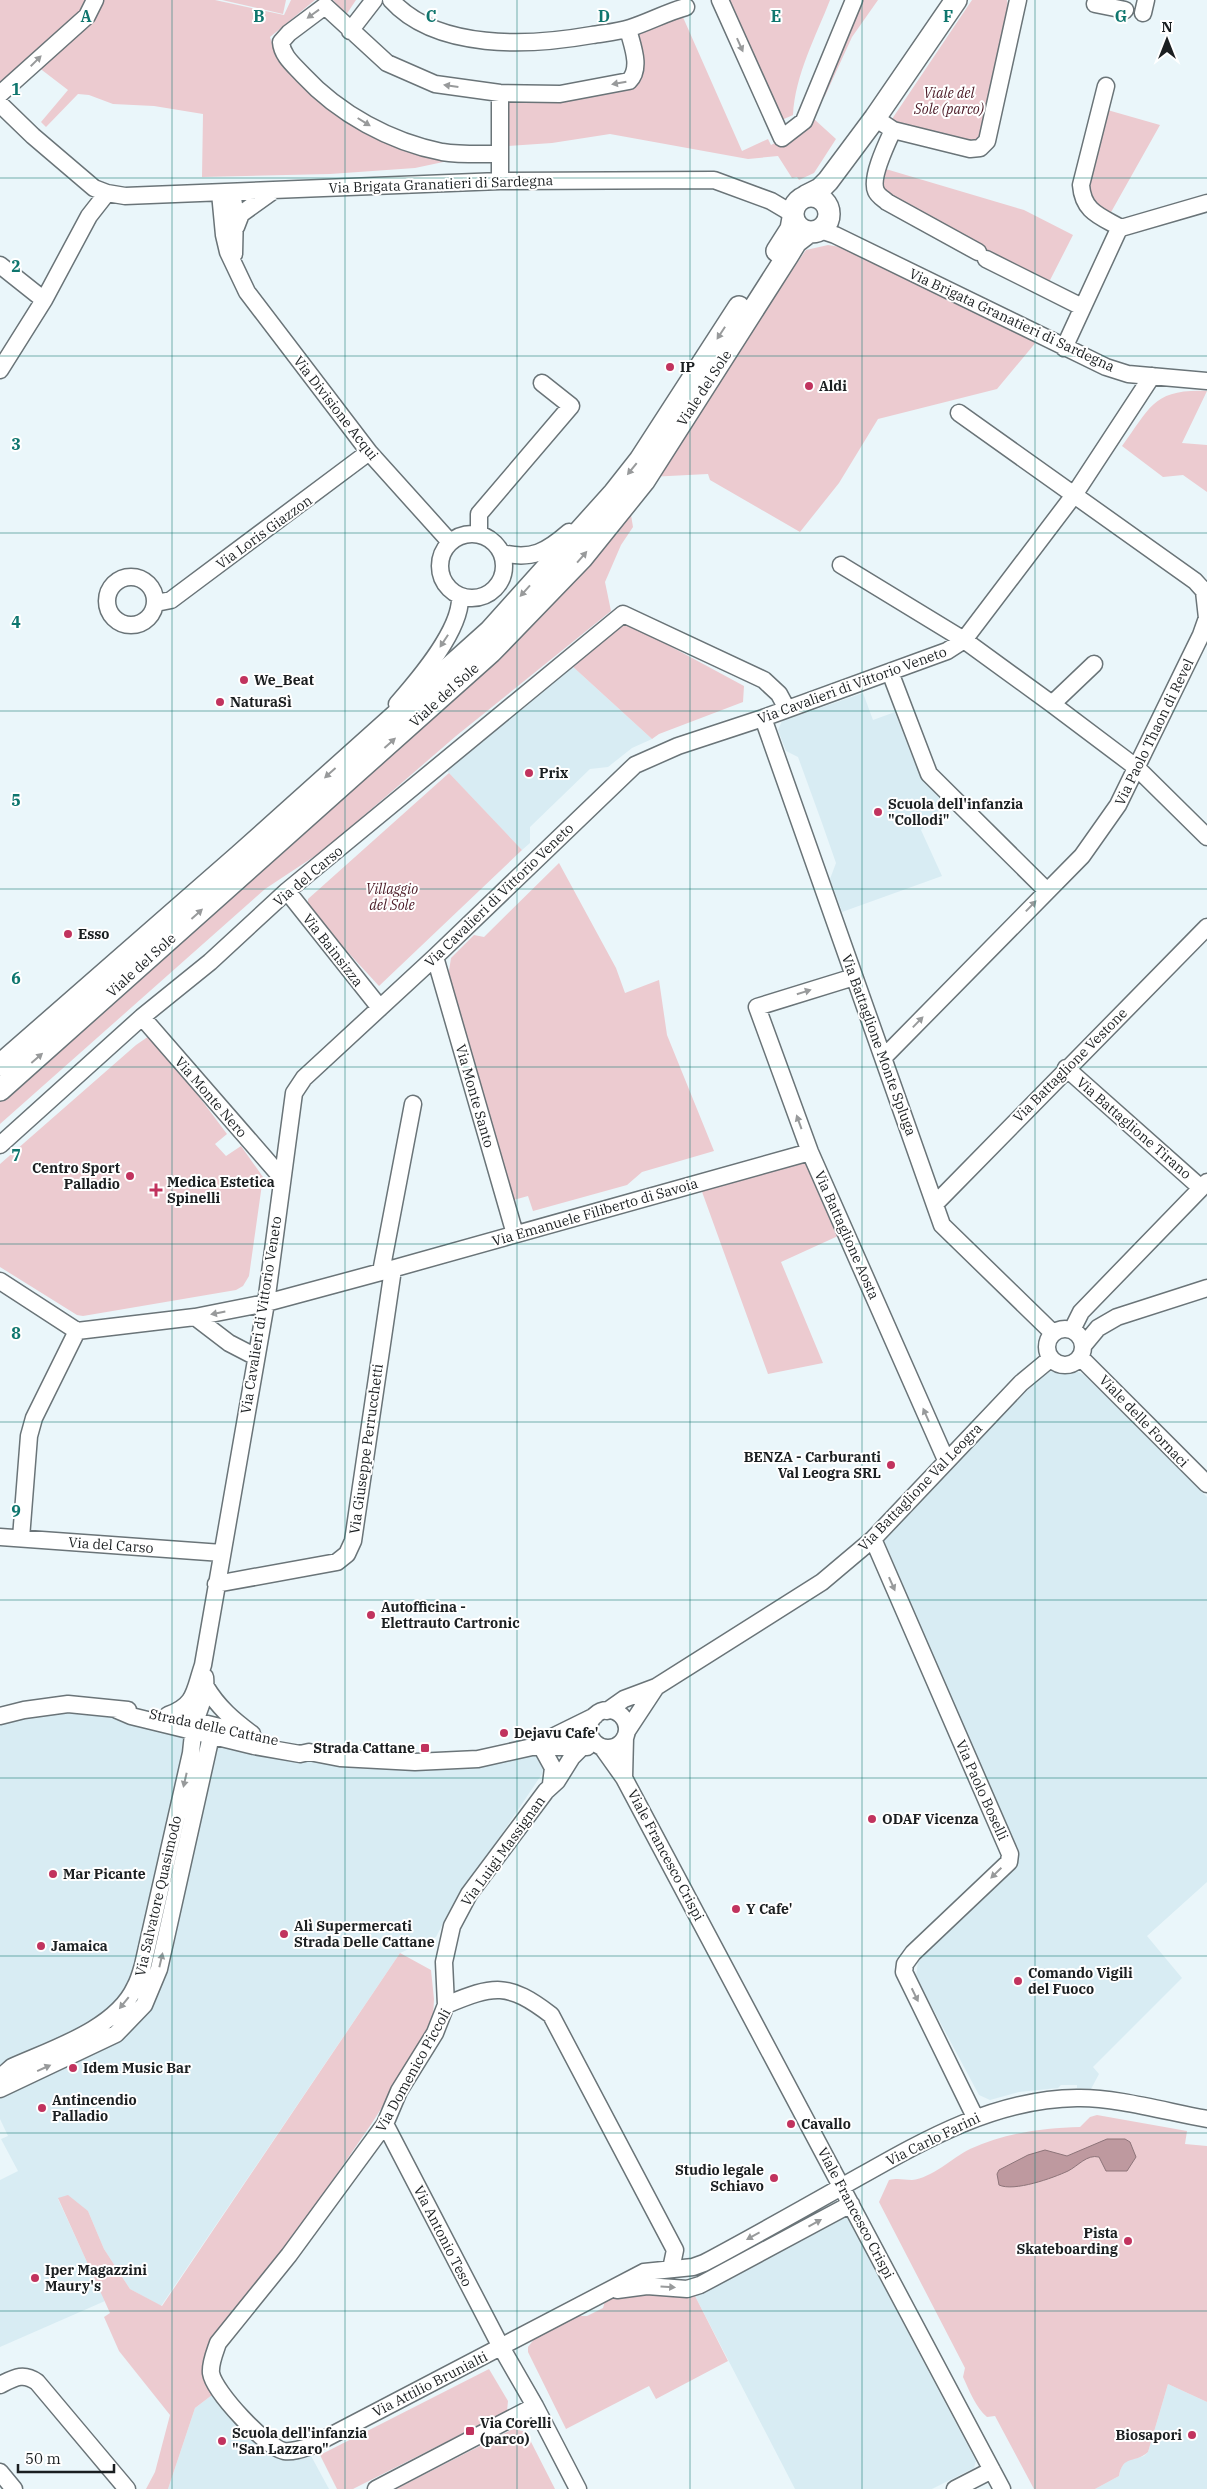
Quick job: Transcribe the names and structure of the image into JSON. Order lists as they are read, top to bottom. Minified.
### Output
{"streets":{"main road":["Viale del Sole"],"street":["Via Brigata Granatieri di Sardegna","Via Divisione Acqui","Via Loris Giazzon","Via Cavalieri di Vittorio Veneto","Via Paolo Thaon di Revel","Via del Carso","Via Bainsizza","Via Battaglione Monte Spluga","Via Battaglione Vestone","Via Monte Santo","Via Monte Nero","Via Battaglione Tirano","Via Emanuele Filiberto di Savoia","Via Battaglione Aosta","Viale delle Fornaci","Via Giuseppe Perrucchetti","Via Battaglione Val Leogra","Strada delle Cattane","Via Paolo Boselli","Via Luigi Massignan","Viale Francesco Crispi","Via Salvatore Quasimodo","Via Domenico Piccoli","Via Carlo Farini","Via Antonio Teso","Via Attilio Brunialti"]},"crossings":[["Via Brigata Granatieri di Sardegna","Viale del Sole"],["Via Brigata Granatieri di Sardegna","Via Divisione Acqui"],["Via Brigata Granatieri di Sardegna","Via Cavalieri di Vittorio Veneto"],["Via Divisione Acqui","Via Loris Giazzon"],["Via Cavalieri di Vittorio Veneto","Via Paolo Thaon di Revel"],["Via Cavalieri di Vittorio Veneto","Via del Carso"],["Via Cavalieri di Vittorio Veneto","Via Bainsizza"],["Via Cavalieri di Vittorio Veneto","Via Battaglione Monte Spluga"],["Via Cavalieri di Vittorio Veneto","Via Monte Santo"],["Via Cavalieri di Vittorio Veneto","Via Monte Nero"],["Via Cavalieri di Vittorio Veneto","Via Emanuele Filiberto di Savoia"],["Via Cavalieri di Vittorio Veneto","Via Giuseppe Perrucchetti"],["Via Cavalieri di Vittorio Veneto","Strada delle Cattane"],["Via Cavalieri di Vittorio Veneto","Via Salvatore Quasimodo"],["Via Paolo Thaon di Revel","Via Battaglione Monte Spluga"],["Via del Carso","Via Bainsizza"],["Via del Carso","Via Monte Nero"],["Via Battaglione Monte Spluga","Via Battaglione Vestone"],["Via Battaglione Monte Spluga","Via Battaglione Aosta"],["Via Battaglione Monte Spluga","Viale delle Fornaci"],["Via Battaglione Monte Spluga","Via Battaglione Val Leogra"],["Via Battaglione Vestone","Via Battaglione Tirano"],["Via Monte Santo","Via Emanuele Filiberto di Savoia"],["Via Emanuele Filiberto di Savoia","Via Battaglione Aosta"],["Via Emanuele Filiberto di Savoia","Via Giuseppe Perrucchetti"],["Via Battaglione Aosta","Via Battaglione Val Leogra"],["Viale delle Fornaci","Via Battaglione Val Leogra"],["Via Battaglione Val Leogra","Strada delle Cattane"],["Via Battaglione Val Leogra","Via Paolo Boselli"],["Via Battaglione Val Leogra","Viale Francesco Crispi"],["Strada delle Cattane","Via Luigi Massignan"],["Strada delle Cattane","Viale Francesco Crispi"],["Strada delle Cattane","Via Salvatore Quasimodo"],["Via Paolo Boselli","Via Carlo Farini"],["Via Luigi Massignan","Via Domenico Piccoli"],["Viale Francesco Crispi","Via Carlo Farini"],["Viale Francesco Crispi","Via Attilio Brunialti"],["Via Domenico Piccoli","Via Antonio Teso"],["Via Domenico Piccoli","Via Attilio Brunialti"],["Via Carlo Farini","Via Attilio Brunialti"],["Via Antonio Teso","Via Attilio Brunialti"]],"one_way":["Via Battaglione Aosta","Via Paolo Boselli"],"parks":["Viale del Sole (parco)","Villaggio del Sole"],"places":{"other":["IP","Aldi","We_Beat","NaturaSì","Prix","Scuola dell'infanzia \"Collodi\"","Esso","Centro Sport Palladio","BENZA - Carburanti Val Leogra SRL","Autofficina - Elettrauto Cartronic","Dejavu Cafe'","ODAF Vicenza","Mar Picante","Y Cafe'","Alì Supermercati Strada Delle Cattane","Jamaica","Comando Vigili del Fuoco","Idem Music Bar","Antincendio Palladio","Cavallo","Studio legale Schiavo","Pista Skateboarding","Iper Magazzini Maury's","Biosapori","Scuola dell'infanzia \"San Lazzaro\""],"health":["Medica Estetica Spinelli"],"transit":["Strada Cattane","Via Corelli (parco)"]},"scale_bar":"50 m","north":"top","grid":{"columns":["A","B","C","D","E","F","G"],"rows":["1","2","3","4","5","6","7","8","9"]}}
